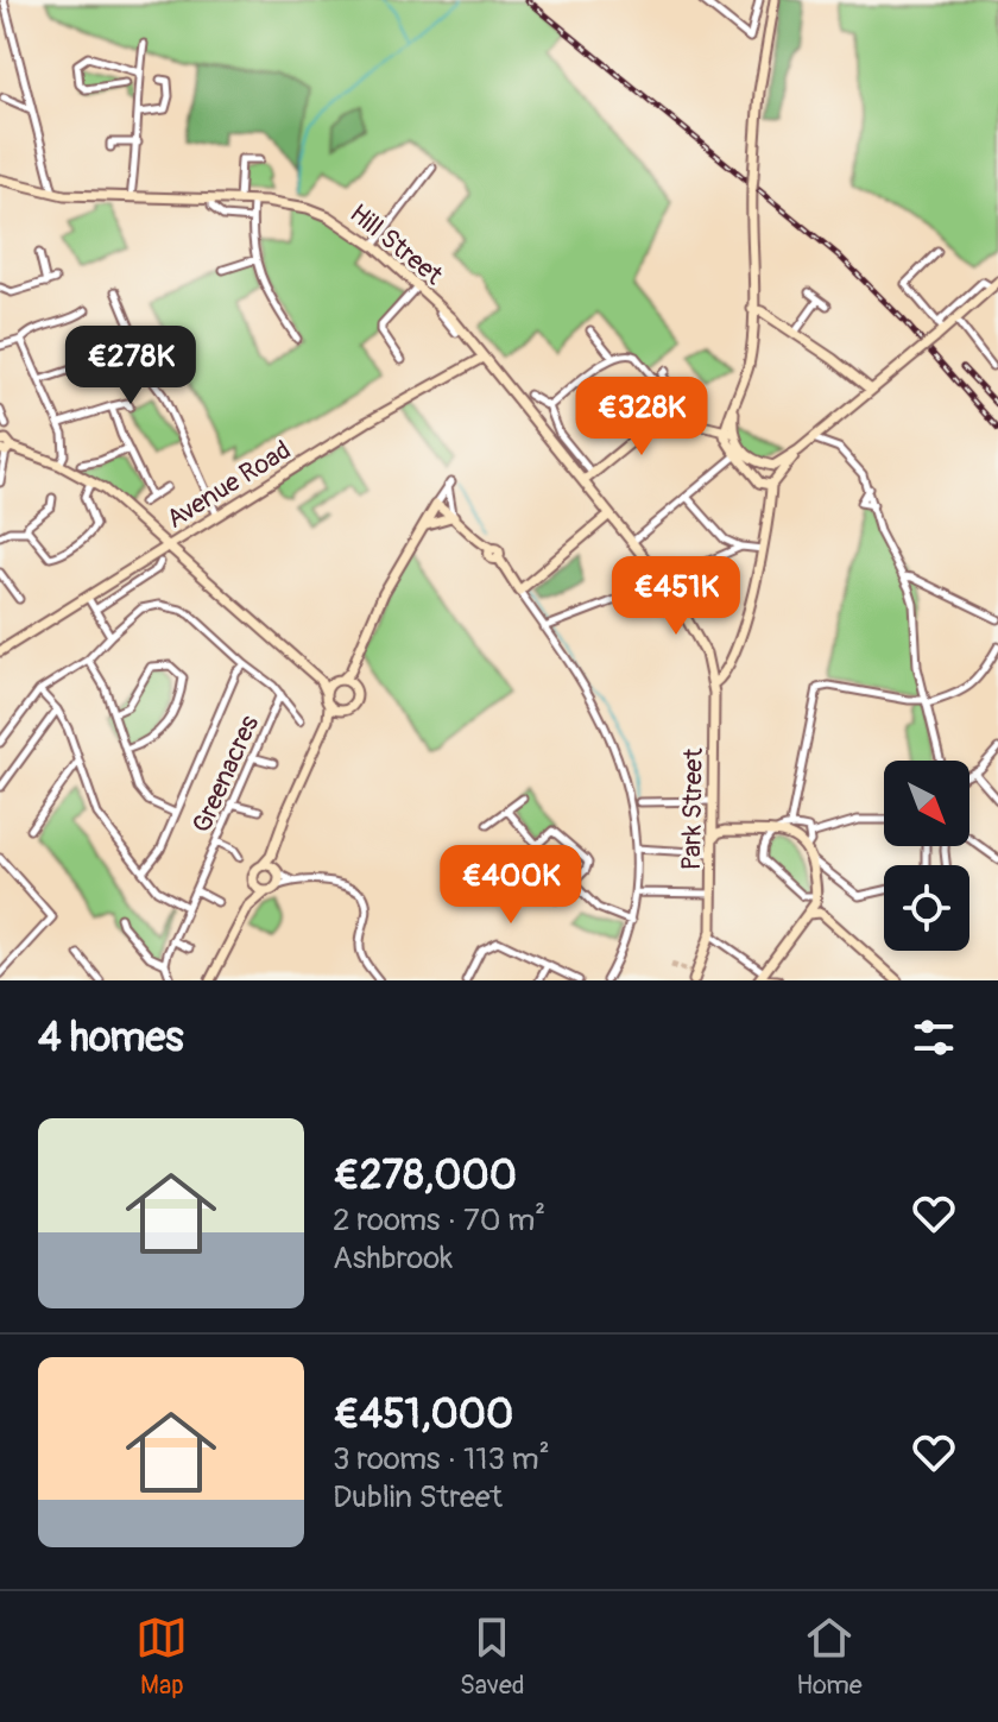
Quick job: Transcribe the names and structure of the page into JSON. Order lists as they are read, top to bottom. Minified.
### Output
{"streets":{"main road":["Hill Street","Avenue Road","Park Street"],"street":["Greenacres"]},"crossings":[["Hill Street","Avenue Road"]],"north":"bottom right","page":{"price":["€278K","€328K","€451K","€400K"],"heading":"4 homes","list":[{"name":"€278,000","note":"2 rooms · 70 m² · Ashbrook"},{"name":"€451,000","note":"3 rooms · 113 m² · Dublin Street"}],"tabs":["Map","Saved","Home"]}}
